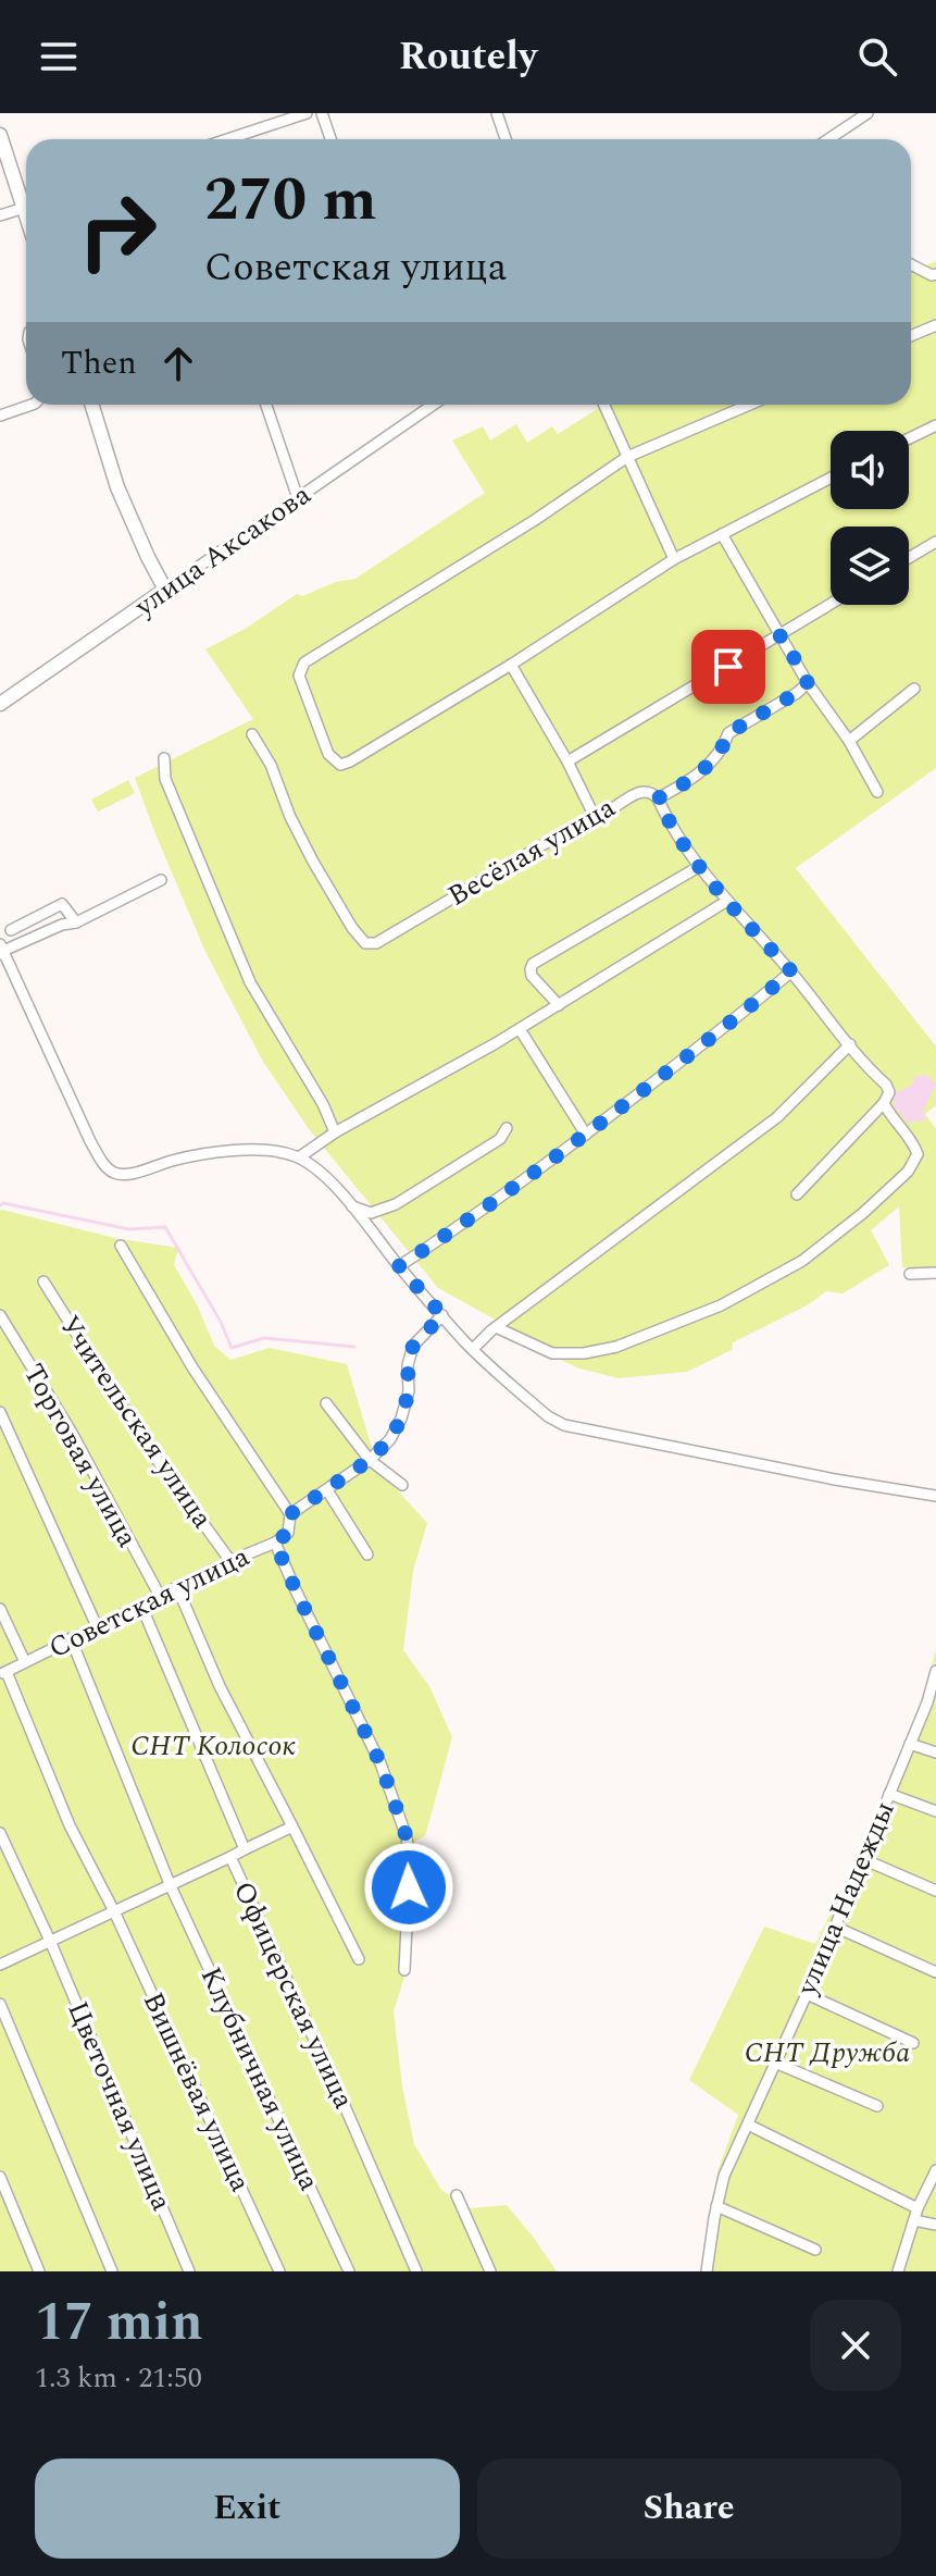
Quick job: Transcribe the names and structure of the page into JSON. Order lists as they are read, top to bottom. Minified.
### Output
{"streets":{"street":["улица Аксакова","Весёлая улица","Учительская улица","Торговая улица","Советская улица","улица Надежды","Офицерская улица","Клубничная улица","Вишнёвая улица","Цветочная улица"]},"crossings":[["Учительская улица","Советская улица"],["Торговая улица","Советская улица"],["Советская улица","Клубничная улица"],["Советская улица","Вишнёвая улица"],["Офицерская улица","Клубничная улица"],["Офицерская улица","Вишнёвая улица"],["Офицерская улица","Цветочная улица"]],"parks":["СНТ Колосок","СНТ Дружба"],"page":{"header":"Routely","turn":["270 m","Советская улица"],"then":"Then","heading":["17 min","1.3 km · 21:50"],"buttons":["Exit","Share"]}}
